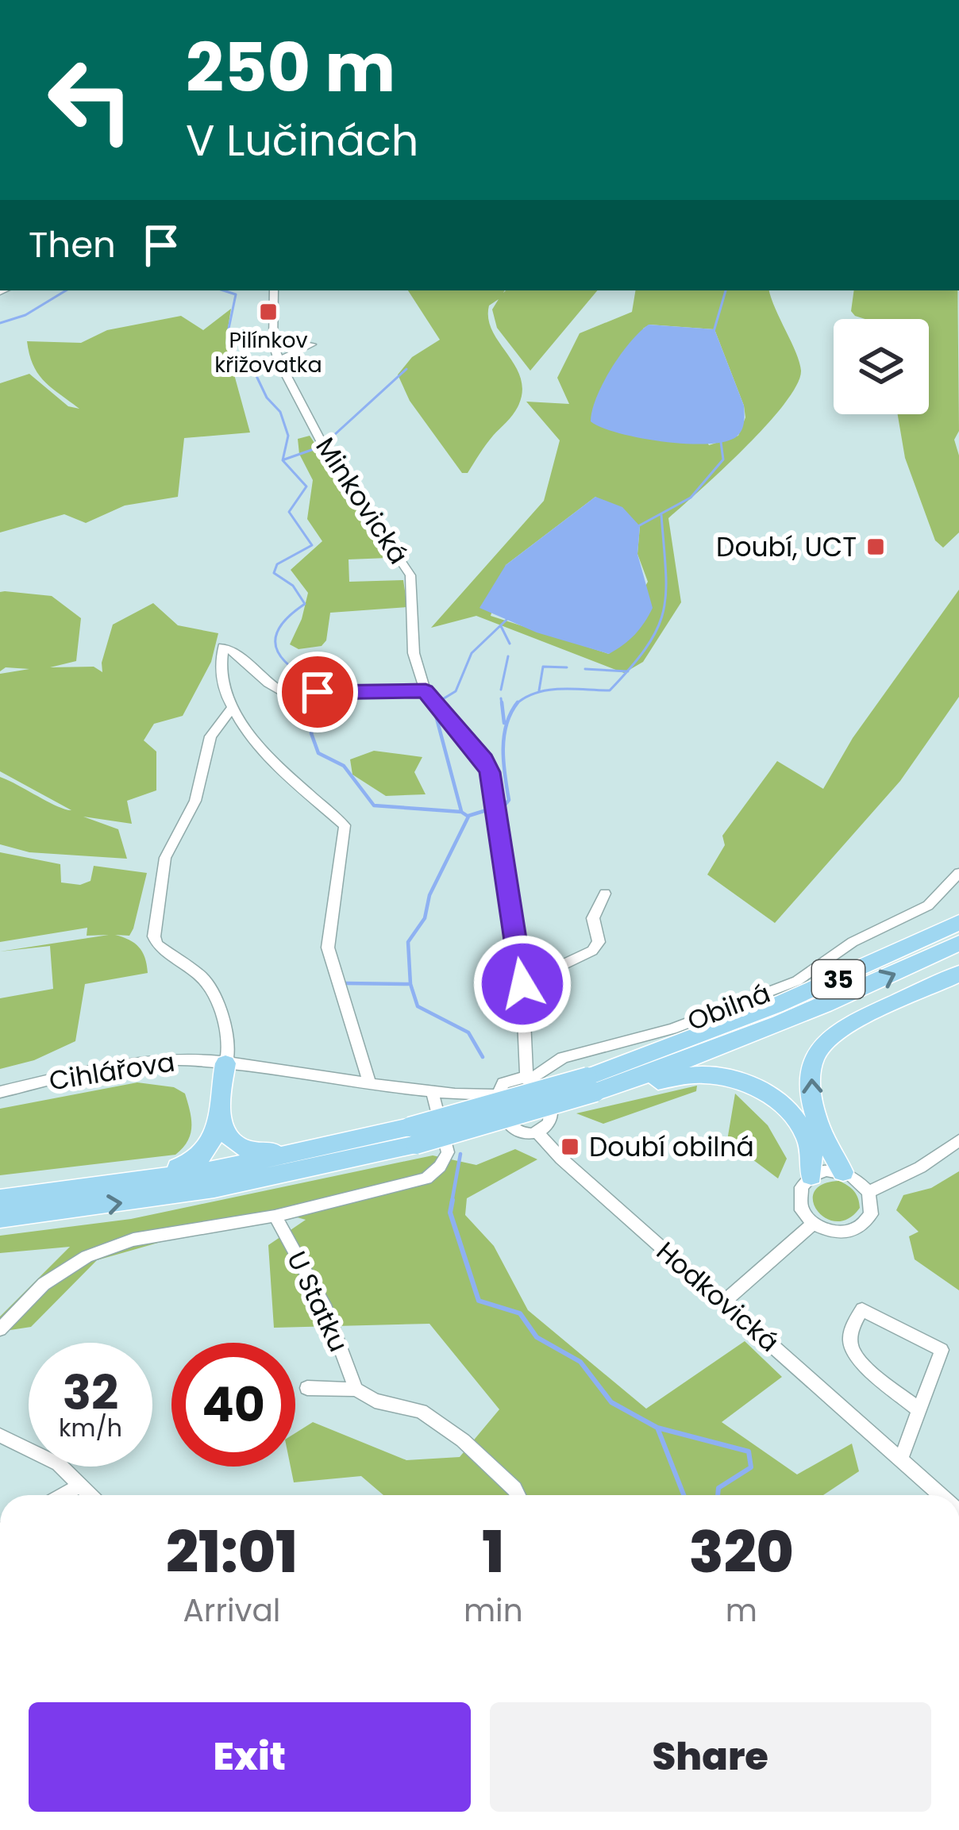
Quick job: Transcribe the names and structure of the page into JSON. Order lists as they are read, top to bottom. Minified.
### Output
{"streets":{"highway":["35"],"street":["Minkovická","Obilná","Cihlářova","Hodkovická","U Statku"]},"crossings":[["Minkovická","Obilná"],["Minkovická","Hodkovická"],["Obilná","Hodkovická"]],"places":{"transit":["Pilínkov křižovatka","Doubí, UCT","Doubí obilná"]},"page":{"turn":["250 m","V Lučinách"],"then":"Then","speed":"32 km/h","limit":"40","eta":["21:01","Arrival","1","min","320","m"],"buttons":["Exit","Share"]}}
